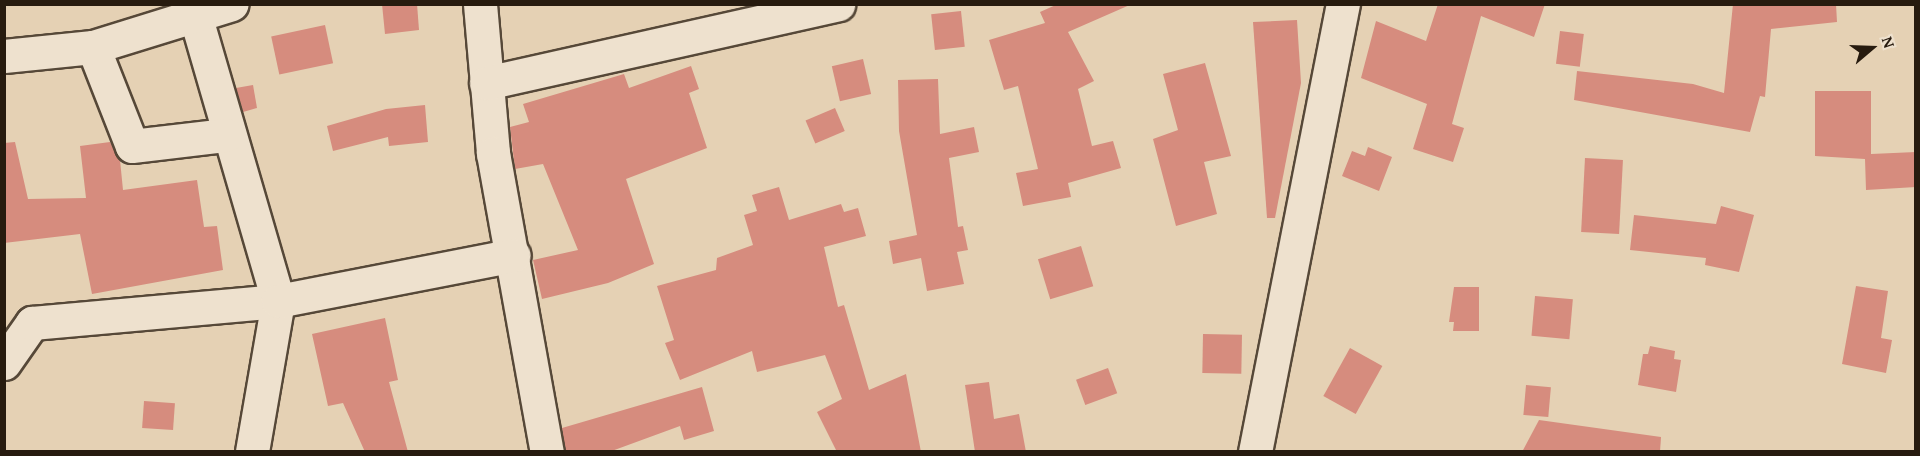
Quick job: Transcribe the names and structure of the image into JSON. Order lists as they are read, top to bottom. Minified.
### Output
{"north":"right"}
